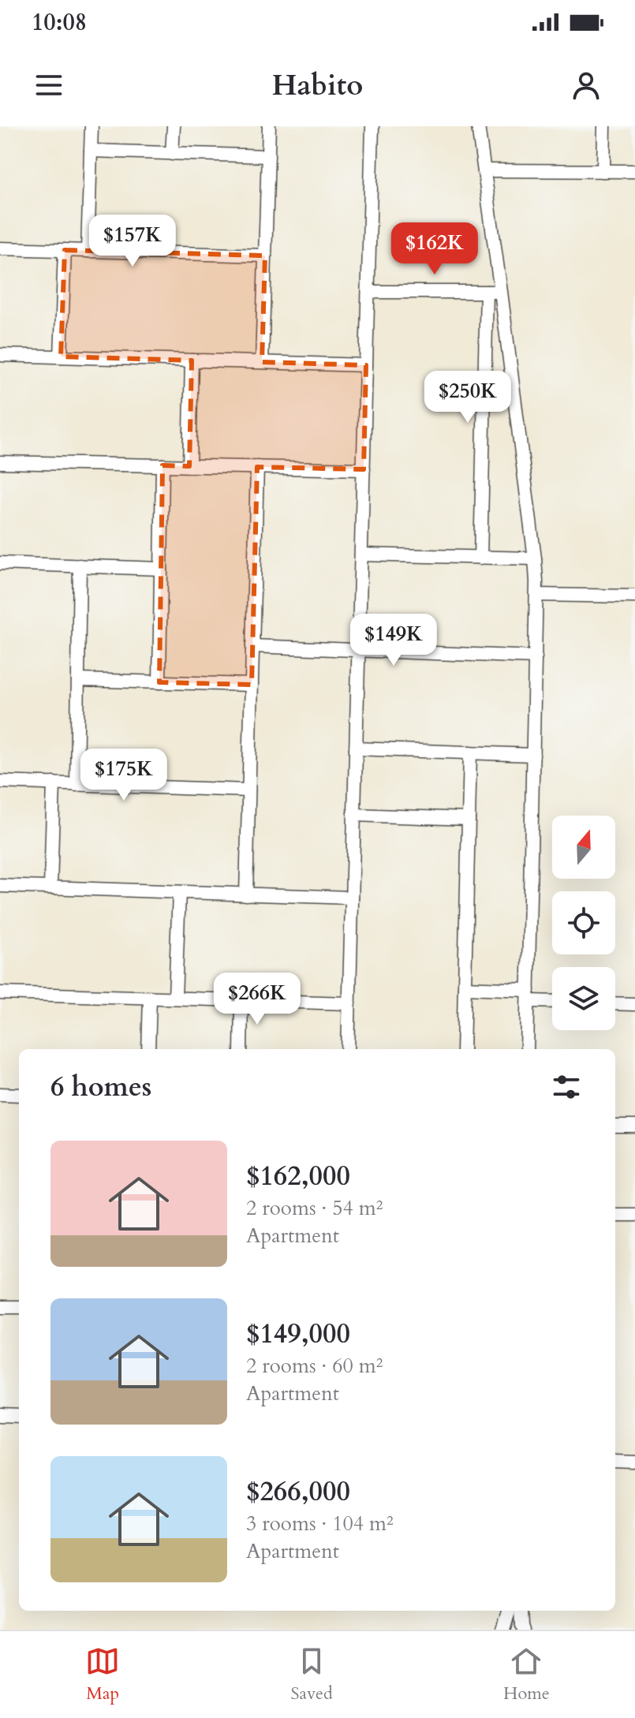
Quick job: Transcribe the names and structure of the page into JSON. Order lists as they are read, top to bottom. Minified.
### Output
{"north":"top","page":{"status":"10:08","header":"Habito","price":["$157K","$162K","$250K","$149K","$175K","$266K"],"heading":"6 homes","list":[{"name":"$162,000","note":"2 rooms · 54 m² · Apartment"},{"name":"$149,000","note":"2 rooms · 60 m² · Apartment"},{"name":"$266,000","note":"3 rooms · 104 m² · Apartment"}],"tabs":["Map","Saved","Home"]}}
